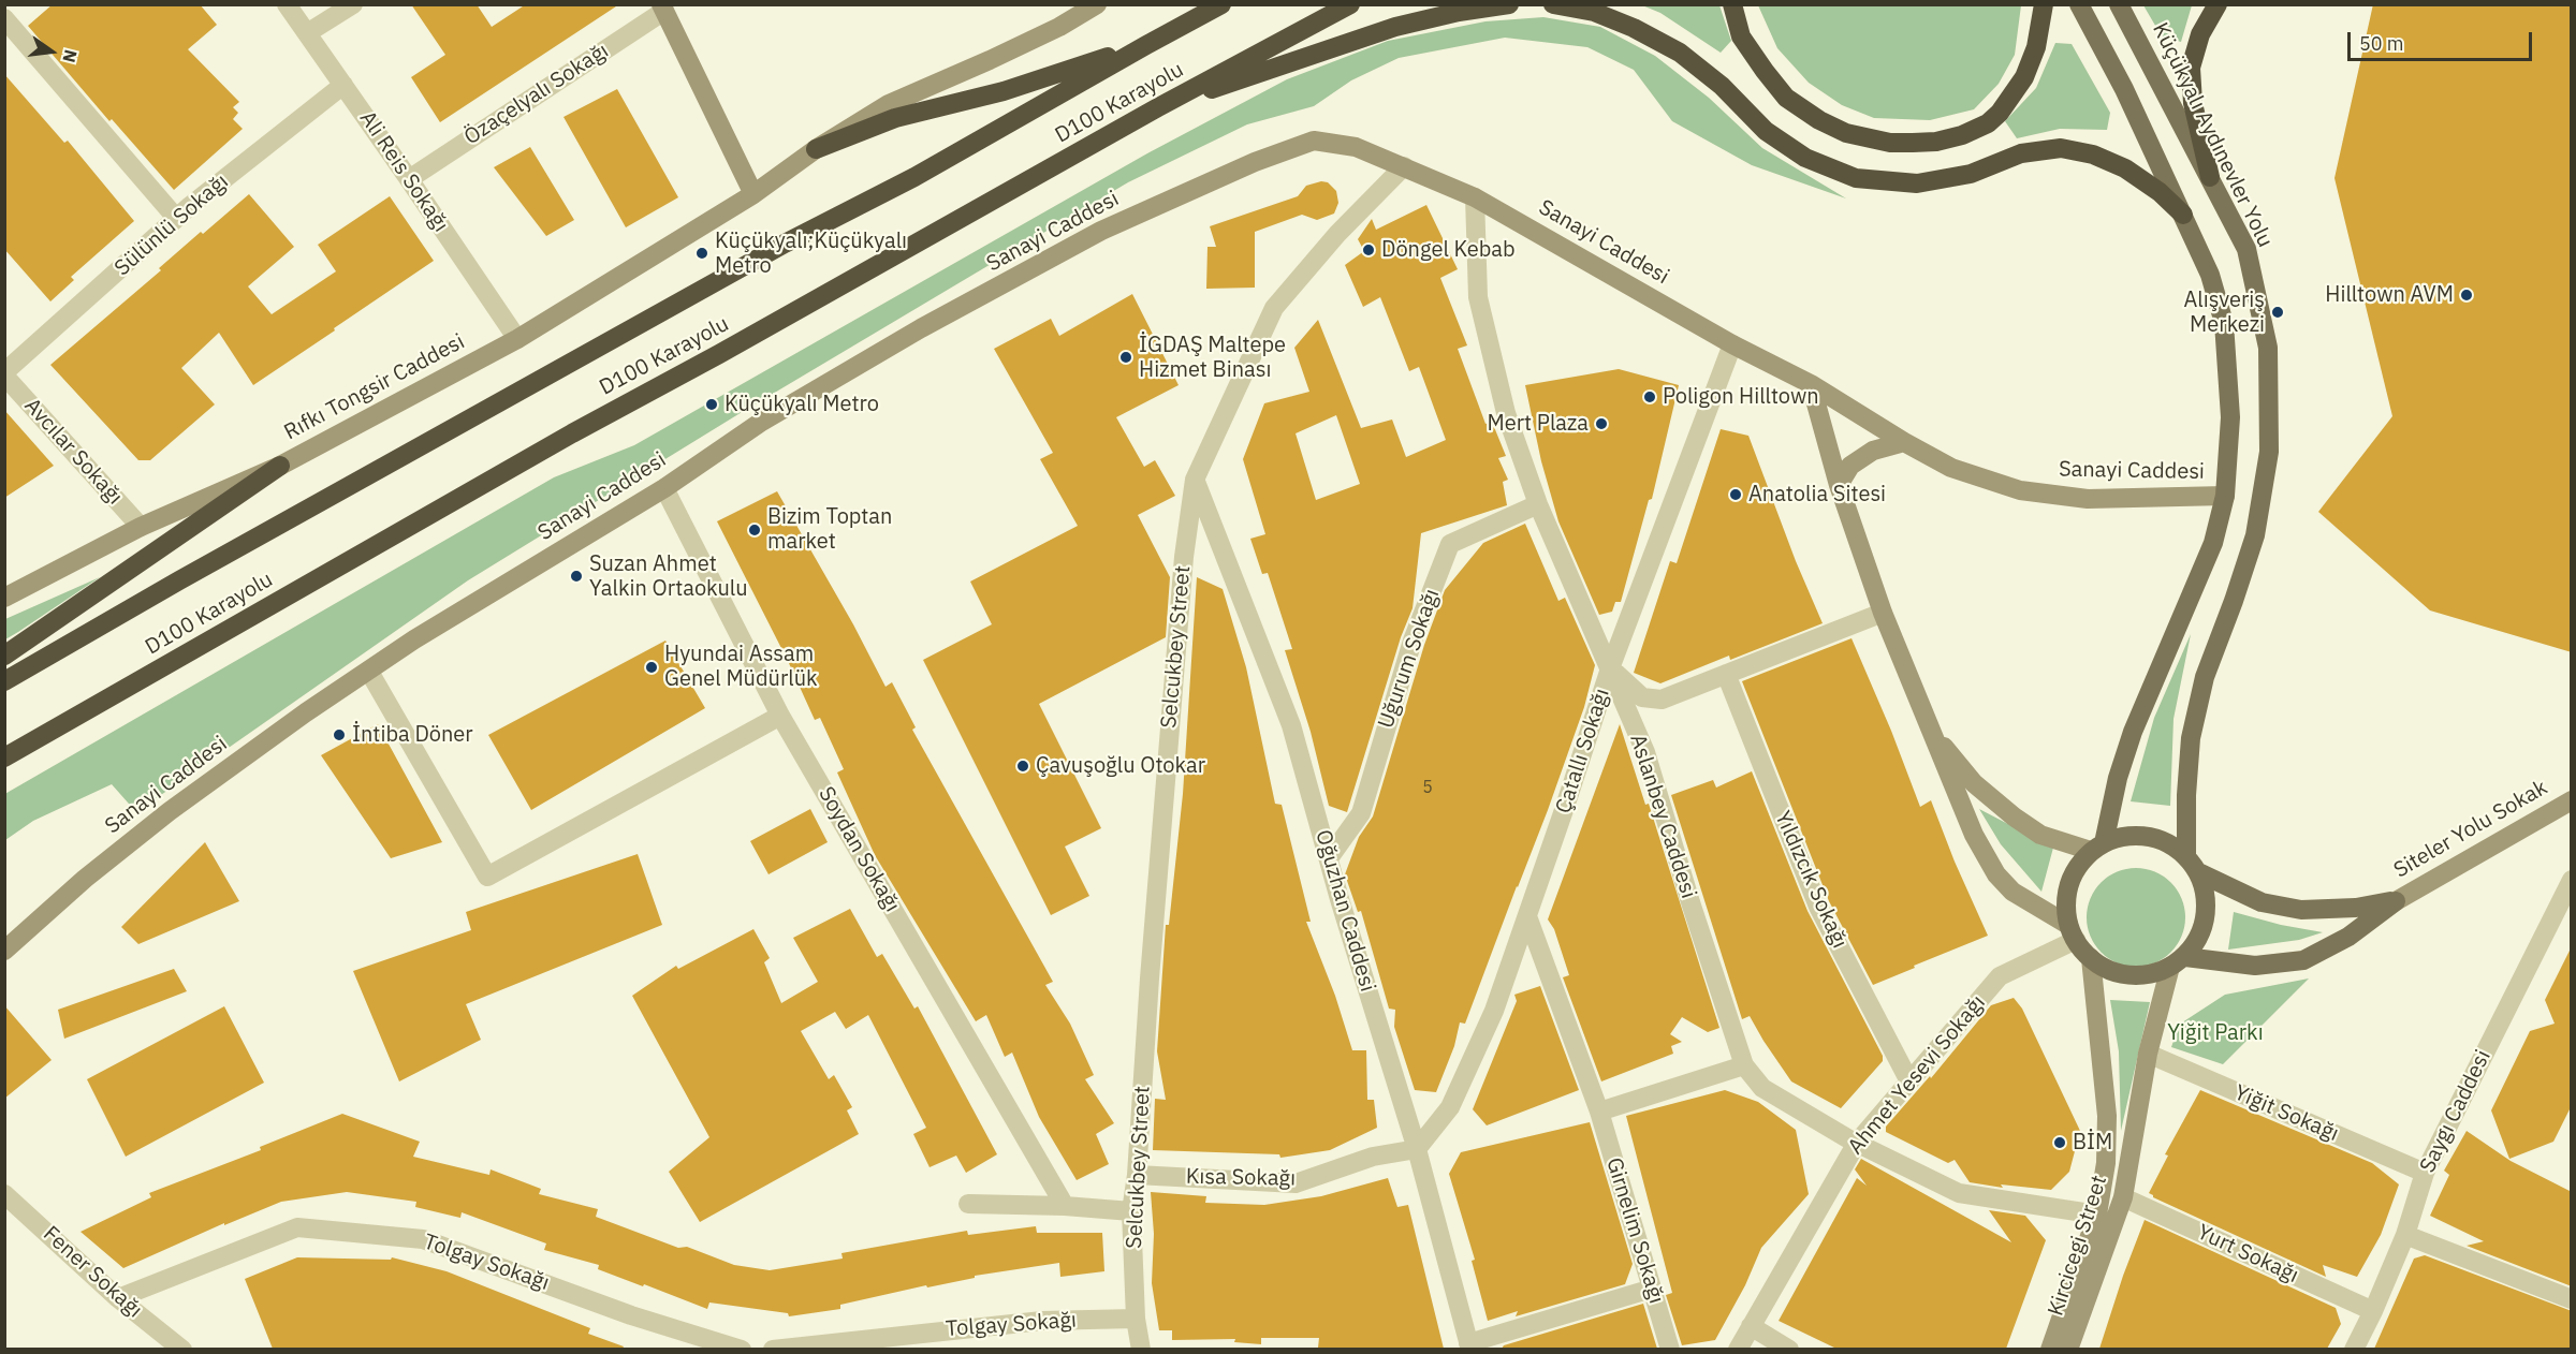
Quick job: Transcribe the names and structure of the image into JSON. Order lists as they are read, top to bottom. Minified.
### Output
{"streets":{"highway":["D100 Karayolu"],"main road":["Küçükyalı Aydınevler Yolu","Sanayi Caddesi","Rıfkı Tongsir Caddesi","Siteler Yolu Sokak","Kircicegi Street"],"street":["Özaçelyalı Sokağı","Ali Reis Sokağı","Sülünlü Sokağı","Avcılar Sokağı","Selcukbey Street","Uğurum Sokağı","Çatallı Sokağı","Aslanbey Caddesi","Soydan Sokağı","Yıldızcık Sokağı","Oğuzhan Caddesi","Ahmet Yesevi Sokağı","Saygı Caddesi","Yiğit Sokağı","Kısa Sokağı","Girnelim Sokağı","Yurt Sokağı","Tolgay Sokağı","Fener Sokağı"]},"crossings":[["Özaçelyalı Sokağı","Ali Reis Sokağı"],["Küçükyalı Aydınevler Yolu","Ahmet Yesevi Sokağı"],["Küçükyalı Aydınevler Yolu","Kircicegi Street"],["Ali Reis Sokağı","Sülünlü Sokağı"],["Ali Reis Sokağı","Rıfkı Tongsir Caddesi"],["Sülünlü Sokağı","Avcılar Sokağı"],["Sanayi Caddesi","Selcukbey Street"],["Sanayi Caddesi","Çatallı Sokağı"],["Sanayi Caddesi","Aslanbey Caddesi"],["Sanayi Caddesi","Soydan Sokağı"],["Rıfkı Tongsir Caddesi","Avcılar Sokağı"],["Selcukbey Street","Oğuzhan Caddesi"],["Selcukbey Street","Kısa Sokağı"],["Selcukbey Street","Tolgay Sokağı"],["Uğurum Sokağı","Aslanbey Caddesi"],["Uğurum Sokağı","Oğuzhan Caddesi"],["Çatallı Sokağı","Aslanbey Caddesi"],["Çatallı Sokağı","Oğuzhan Caddesi"],["Çatallı Sokağı","Kısa Sokağı"],["Çatallı Sokağı","Girnelim Sokağı"],["Aslanbey Caddesi","Ahmet Yesevi Sokağı"],["Yıldızcık Sokağı","Ahmet Yesevi Sokağı"],["Oğuzhan Caddesi","Kısa Sokağı"],["Ahmet Yesevi Sokağı","Kircicegi Street"],["Saygı Caddesi","Yiğit Sokağı"],["Saygı Caddesi","Yurt Sokağı"],["Yiğit Sokağı","Kircicegi Street"],["Kircicegi Street","Yurt Sokağı"],["Tolgay Sokağı","Fener Sokağı"]],"parks":["Yiğit Parkı"],"places":["Döngel Kebab","Küçükyalı;Küçükyalı Metro","Hilltown AVM","Alışveriş Merkezi","İGDAŞ Maltepe Hizmet Binası","Poligon Hilltown","Küçükyalı Metro","Mert Plaza","Anatolia Sitesi","Bizim Toptan market","Suzan Ahmet Yalkin Ortaokulu","Hyundai Assam Genel Müdürlük","İntiba Döner","Çavuşoğlu Otokar","BİM"],"house_numbers":["5"],"scale_bar":"50 m","north":"right"}
